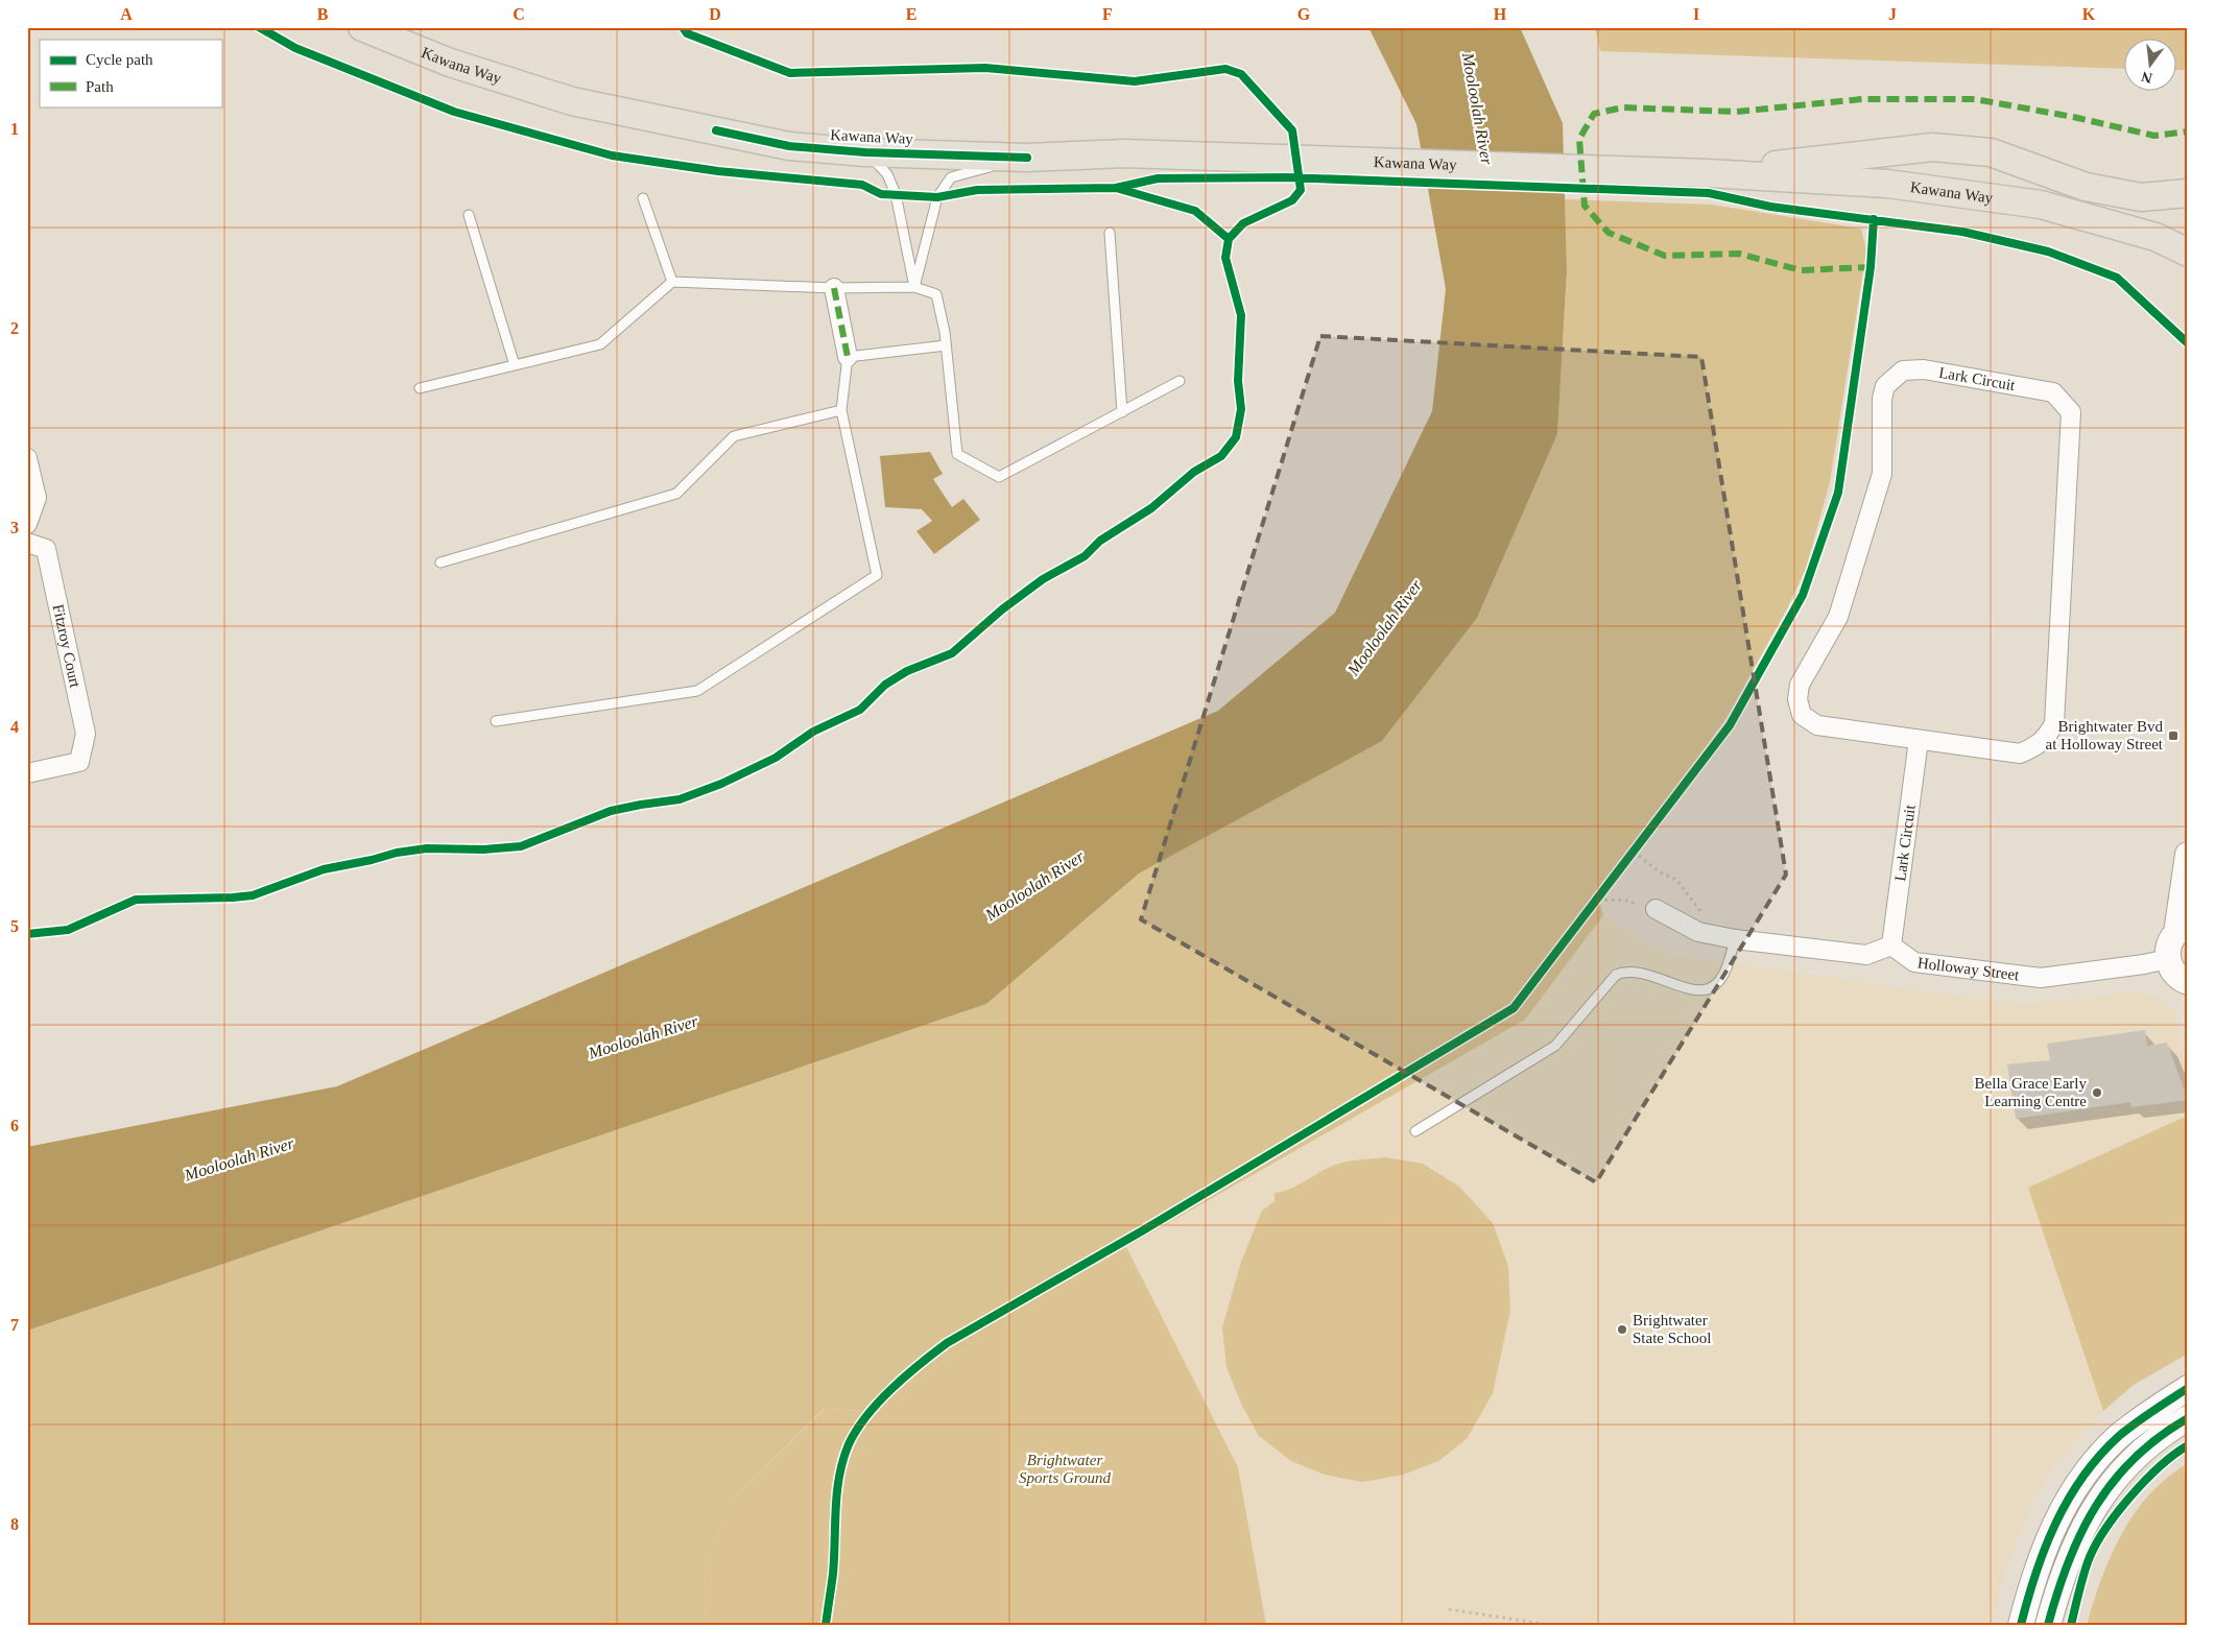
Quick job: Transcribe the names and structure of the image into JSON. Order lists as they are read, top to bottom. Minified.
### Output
{"streets":{"main road":["Kawana Way"],"street":["Lark Circuit","Fitzroy Court","Holloway Street"]},"crossings":[["Lark Circuit","Holloway Street"]],"water":["Mooloolah River"],"parks":["Brightwater Sports Ground"],"places":{"transit":["Brightwater Bvd at Holloway Street"],"other":["Bella Grace Early Learning Centre","Brightwater State School"]},"legend":["Cycle path","Path"],"north":"bottom","grid":{"columns":["A","B","C","D","E","F","G","H","I","J","K"],"rows":["1","2","3","4","5","6","7","8"]}}
